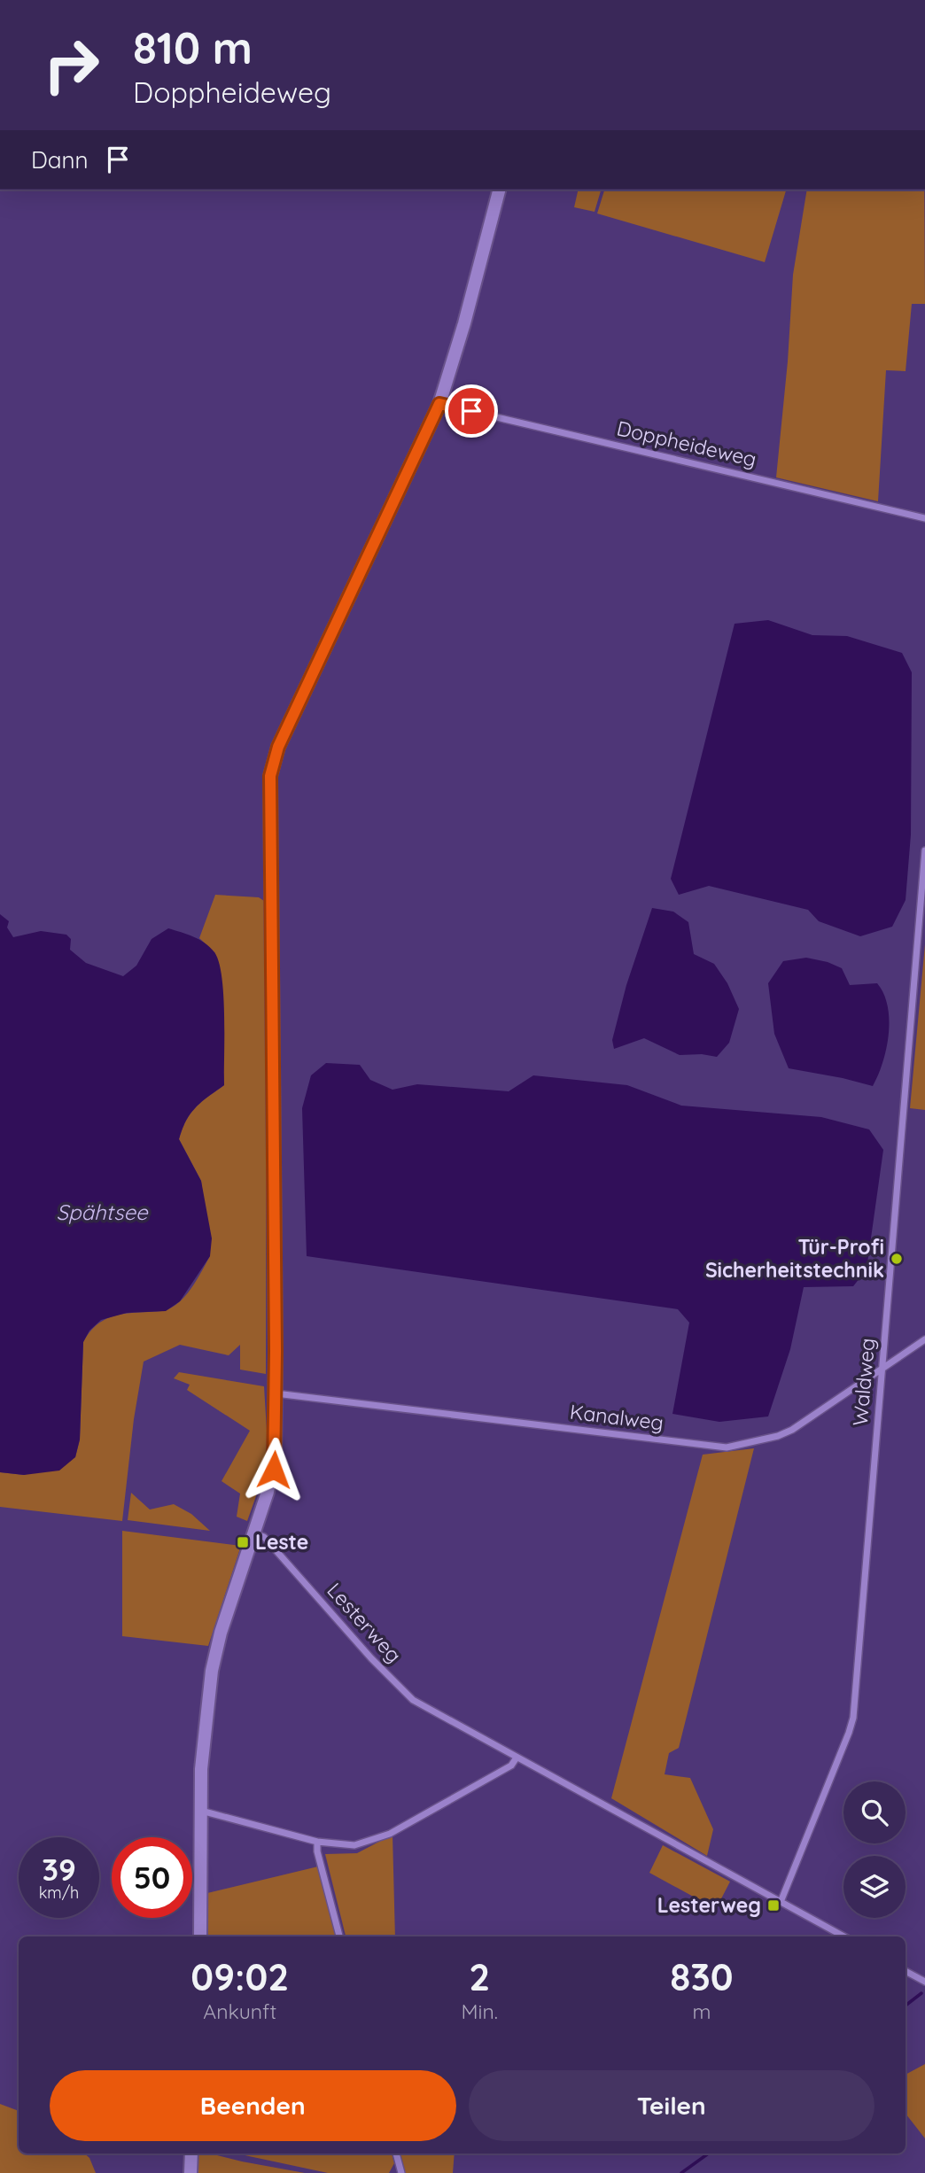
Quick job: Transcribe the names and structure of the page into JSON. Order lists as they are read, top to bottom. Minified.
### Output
{"streets":{"street":["Doppheideweg","Waldweg","Kanalweg","Lesterweg"]},"crossings":[["Waldweg","Kanalweg"],["Waldweg","Lesterweg"]],"water":["Spähtsee"],"places":{"other":["Tür-Profi Sicherheitstechnik"],"transit":["Leste","Lesterweg"]},"page":{"turn":["810 m","Doppheideweg"],"then":"Dann","speed":"39 km/h","limit":"50","eta":["09:02","Ankunft","2","Min.","830","m"],"buttons":["Beenden","Teilen"]}}
